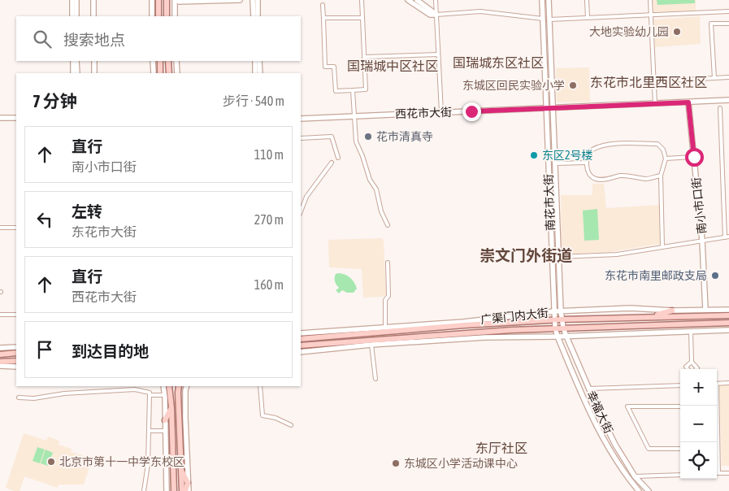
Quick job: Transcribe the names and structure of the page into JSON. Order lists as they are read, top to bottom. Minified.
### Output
{"streets":{"main road":["广渠门内大街"],"street":["西花市大街","南花市大街","南小市口街","幸福大街"]},"crossings":[["西花市大街","南花市大街"],["西花市大街","南小市口街"],["南花市大街","广渠门内大街"],["南花市大街","幸福大街"],["南小市口街","广渠门内大街"],["广渠门内大街","幸福大街"]],"districts":["国瑞城东区社区","国瑞城中区社区","东花市北里西区社区","崇文门外街道","东厅社区"],"places":["大地实验幼儿园","东城区回民实验小学","花市清真寺","东区2号楼","东花市南里邮政支局","北京市第十一中学东校区","东城区小学活动课中心"],"page":{"search":"搜索地点","heading":["7 分钟","步行 · 540 m"],"list":[["直行","南小市口街","110 m"],["左转","东花市大街","270 m"],["直行","西花市大街","160 m"],"到达目的地"],"map_buttons":["+","−"]}}
